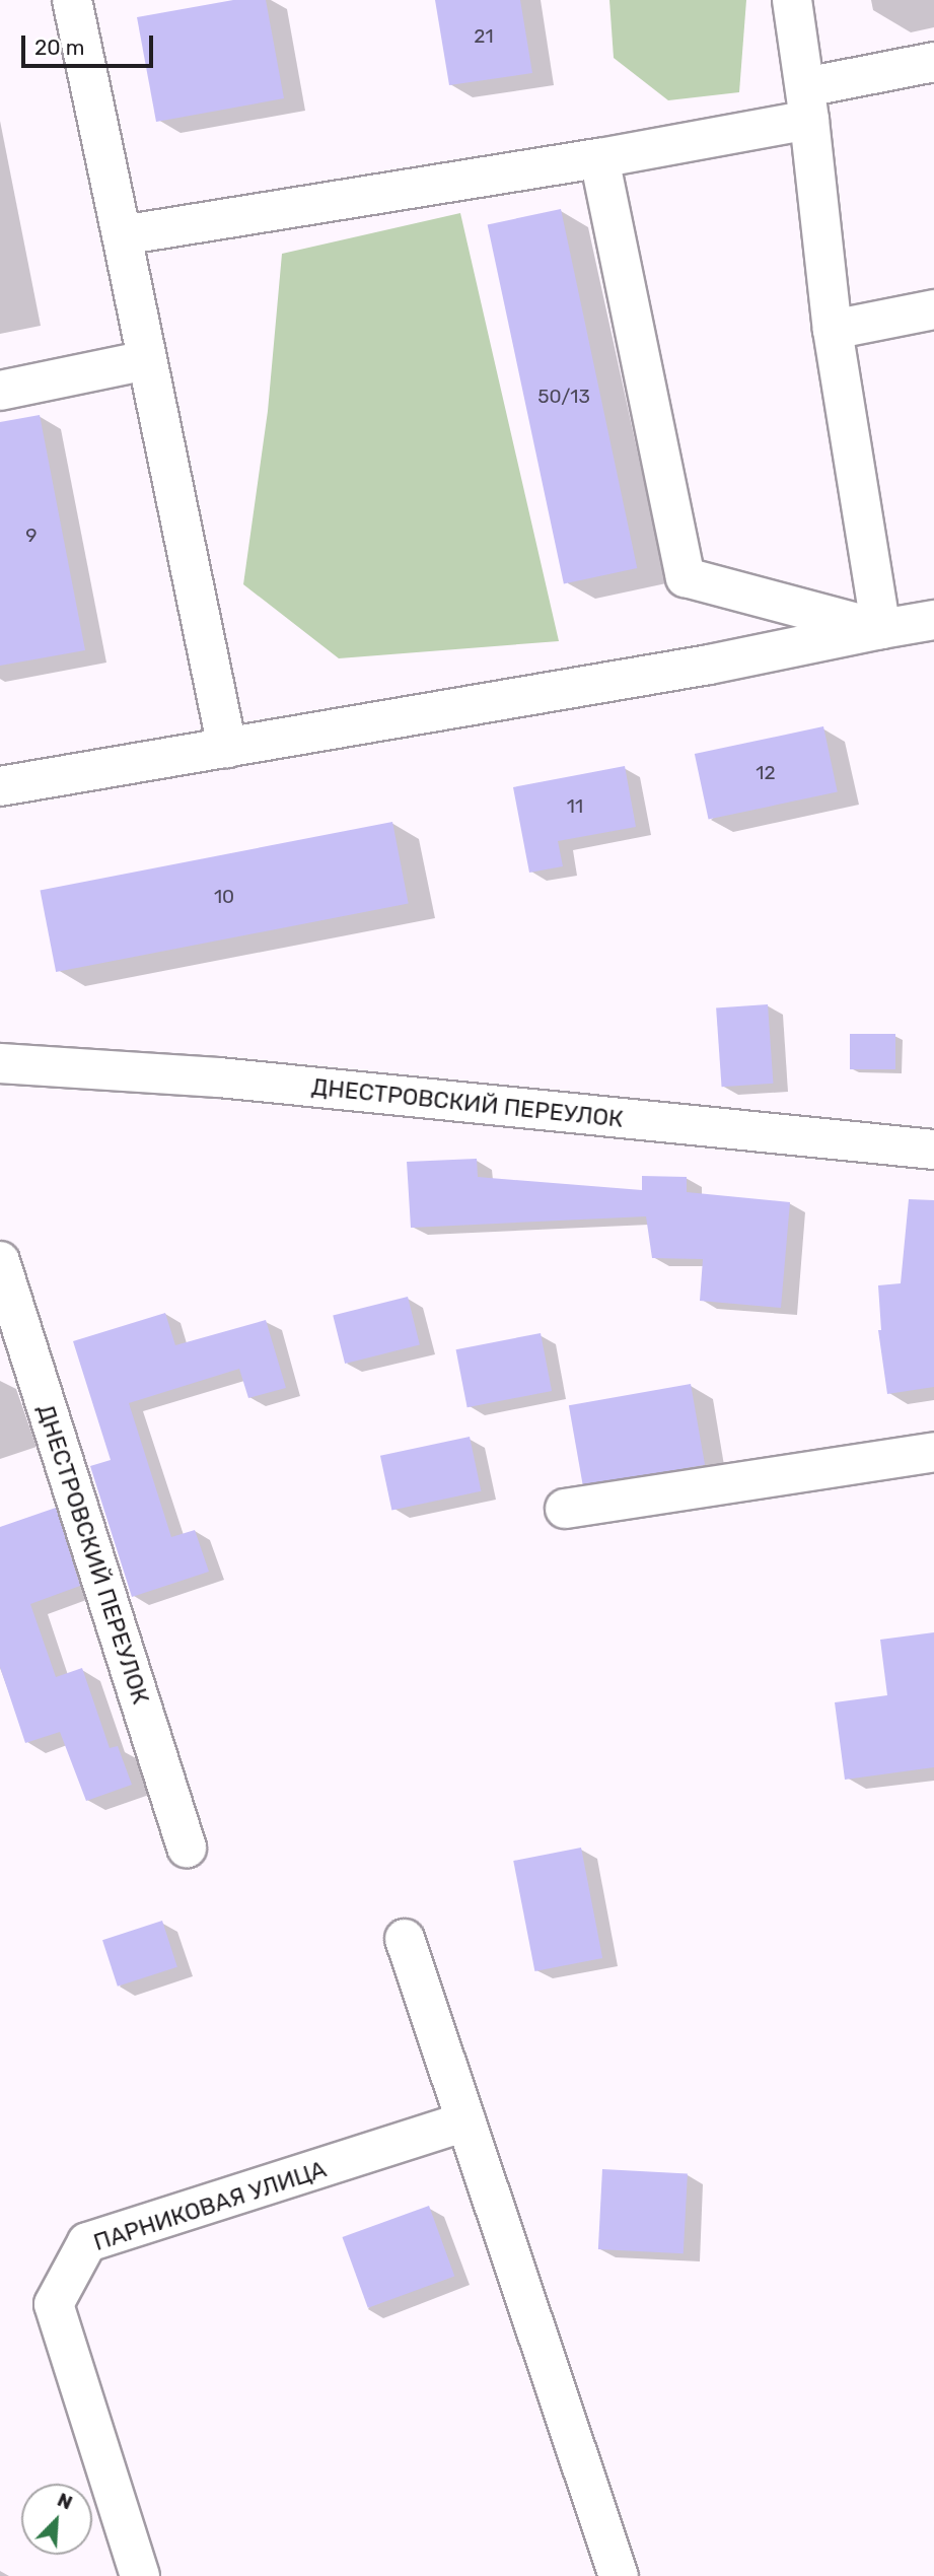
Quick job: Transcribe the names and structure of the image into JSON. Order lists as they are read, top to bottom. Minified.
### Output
{"streets":{"street":["ДНЕСТРОВСКИЙ ПЕРЕУЛОК","ПАРНИКОВАЯ УЛИЦА"]},"house_numbers":["21","50/13","9","12","11","10"],"scale_bar":"20 m","north":"top right"}
